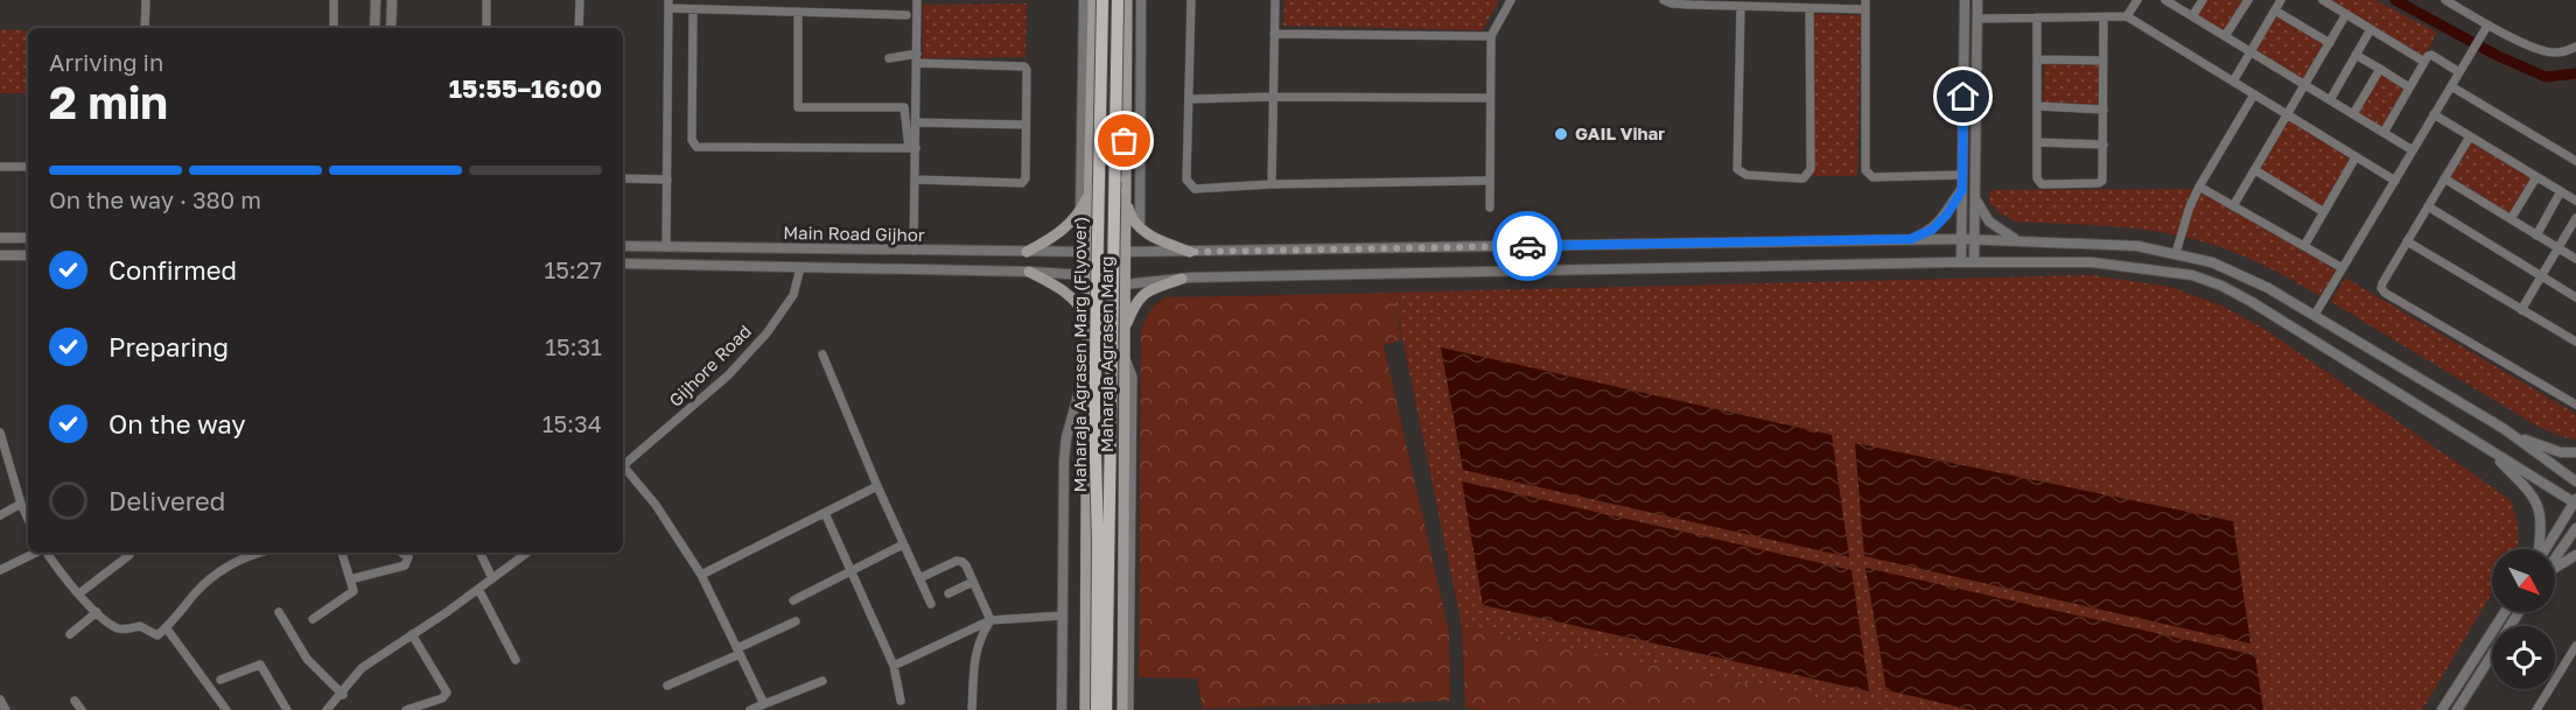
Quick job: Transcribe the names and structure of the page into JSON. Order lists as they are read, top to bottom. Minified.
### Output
{"streets":{"main road":["Maharaja Agrasen Marg (Flyover)","Maharaja Agrasen Marg"],"street":["Main Road Gijhor","Gijhore Road"]},"crossings":[["Main Road Gijhor","Maharaja Agrasen Marg"],["Main Road Gijhor","Gijhore Road"],["Maharaja Agrasen Marg (Flyover)","Maharaja Agrasen Marg"]],"places":["GAIL Vihar"],"north":"bottom right","page":{"heading":["2 min","Arriving in","15:55–16:00"],"bar":"On the way · 380 m","list":[["Confirmed","15:27"],["Preparing","15:31"],["On the way","15:34"],"Delivered"]}}
